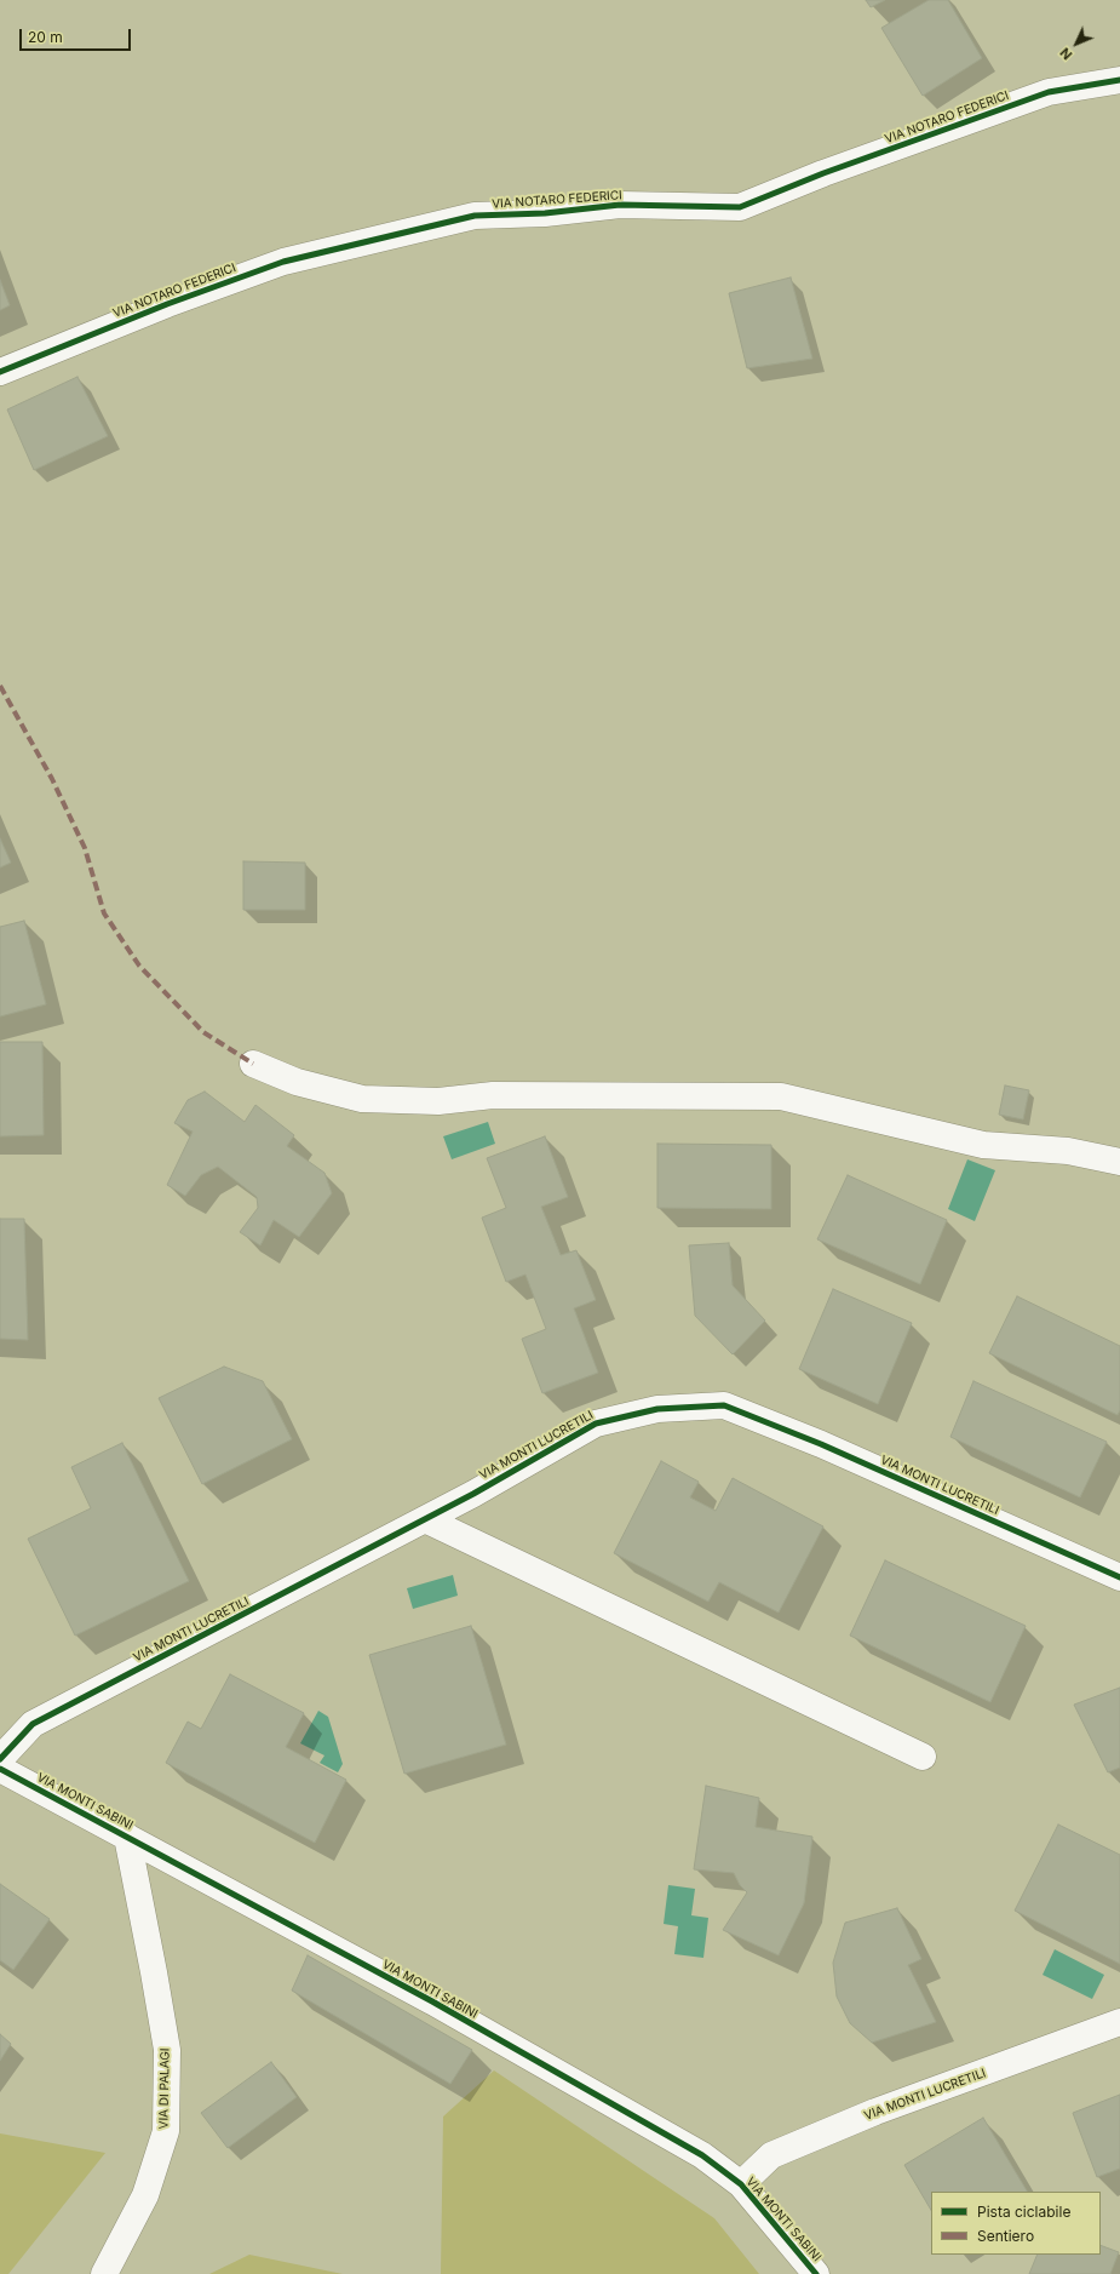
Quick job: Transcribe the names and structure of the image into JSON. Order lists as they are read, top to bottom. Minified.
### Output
{"streets":{"street":["VIA NOTARO FEDERICI","VIA MONTI LUCRETILI","VIA MONTI SABINI","VIA DI PALAGI"]},"crossings":[["VIA MONTI LUCRETILI","VIA MONTI SABINI"],["VIA MONTI SABINI","VIA DI PALAGI"]],"legend":["Pista ciclabile","Sentiero"],"scale_bar":"20 m","north":"bottom left"}
